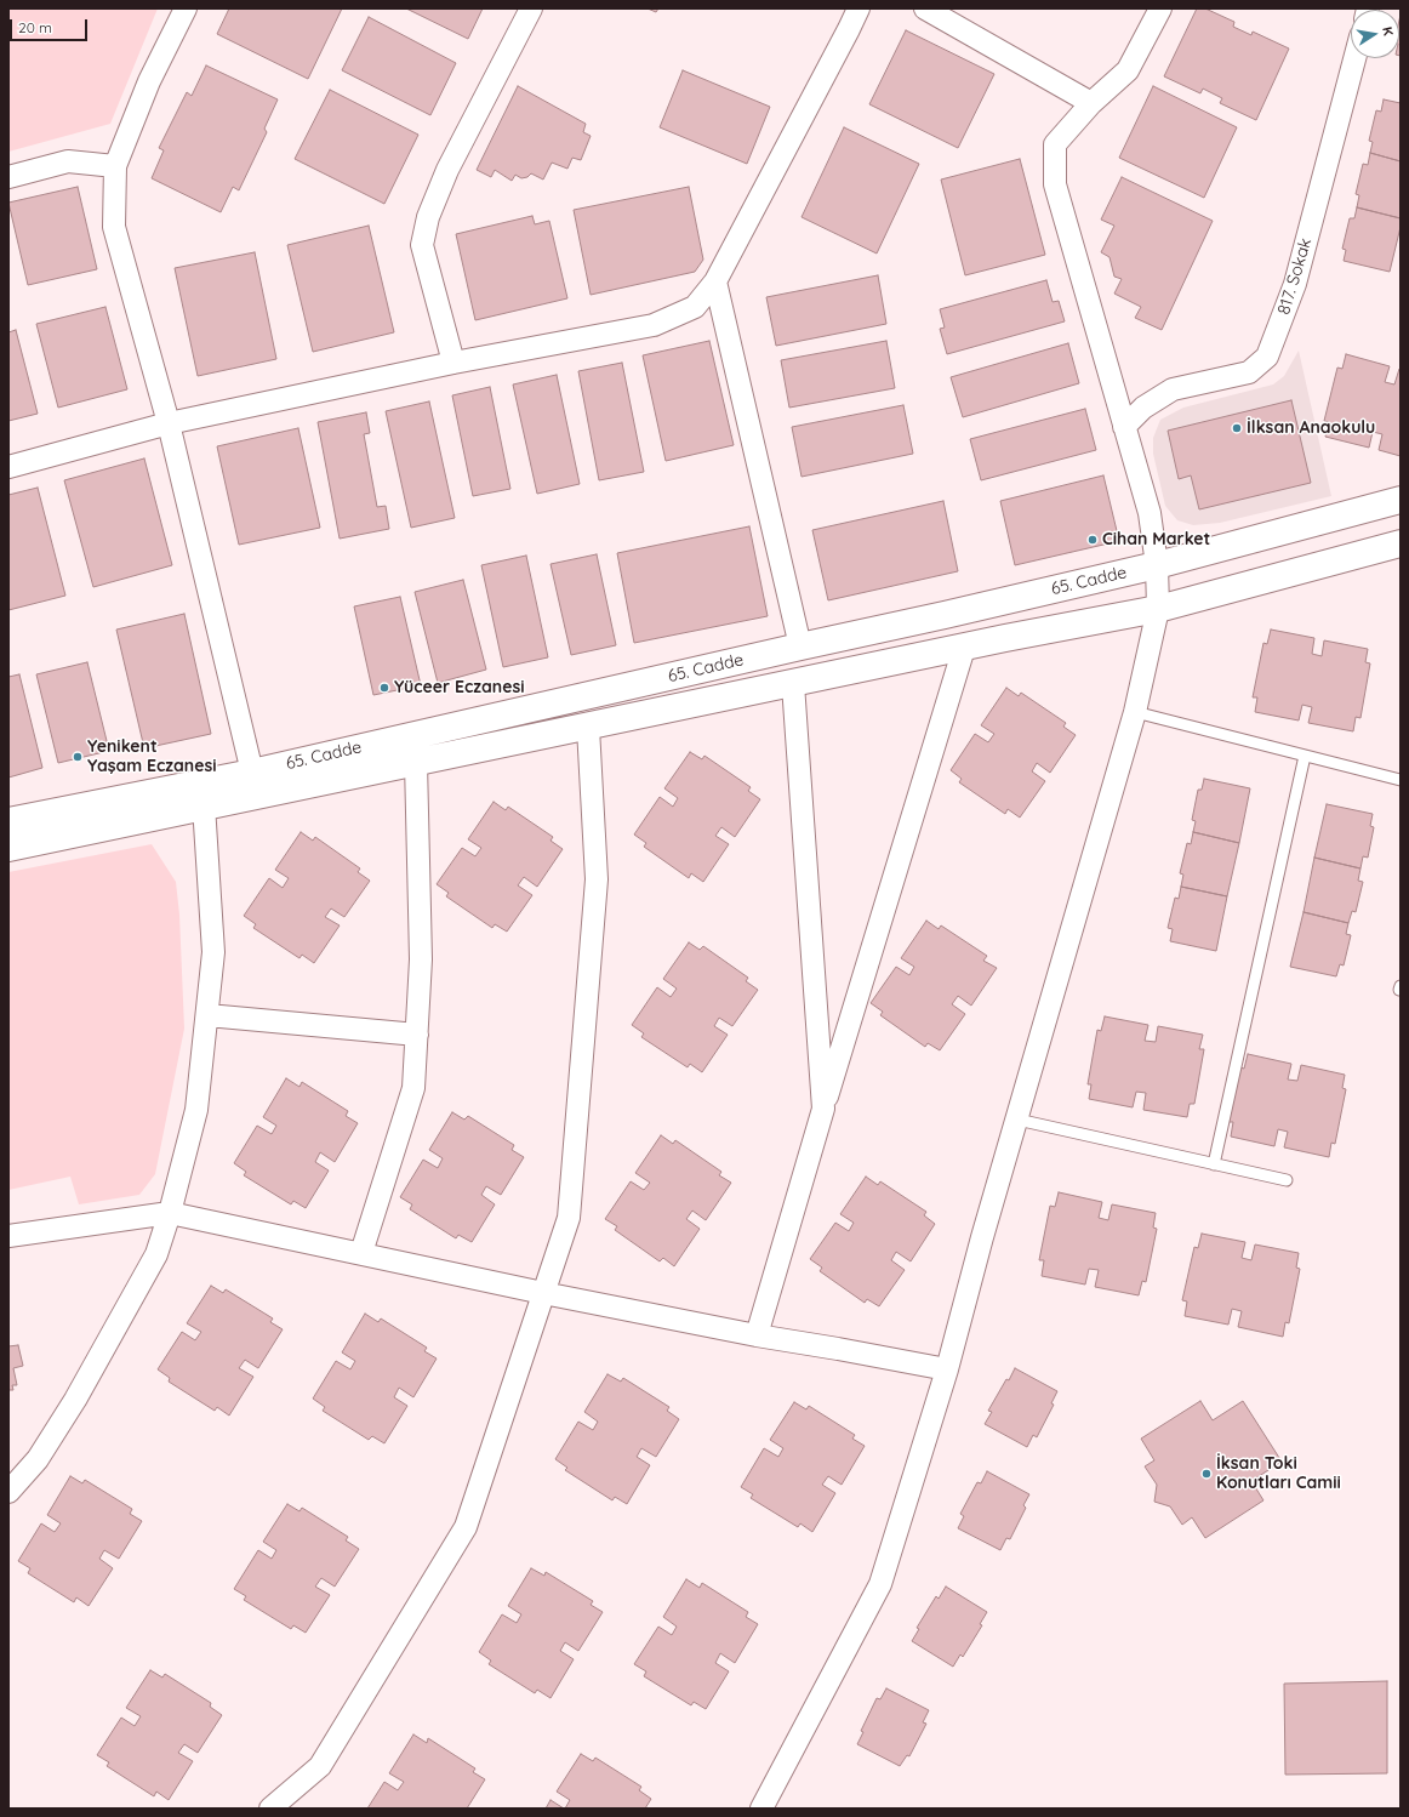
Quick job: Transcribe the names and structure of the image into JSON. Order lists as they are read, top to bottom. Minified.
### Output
{"streets":{"main road":["65. Cadde"],"street":["817. Sokak"]},"places":["İlksan Anaokulu","Cihan Market","Yüceer Eczanesi","Yenikent Yaşam Eczanesi","İksan Toki Konutları Camii"],"scale_bar":"20 m","north":"right"}
